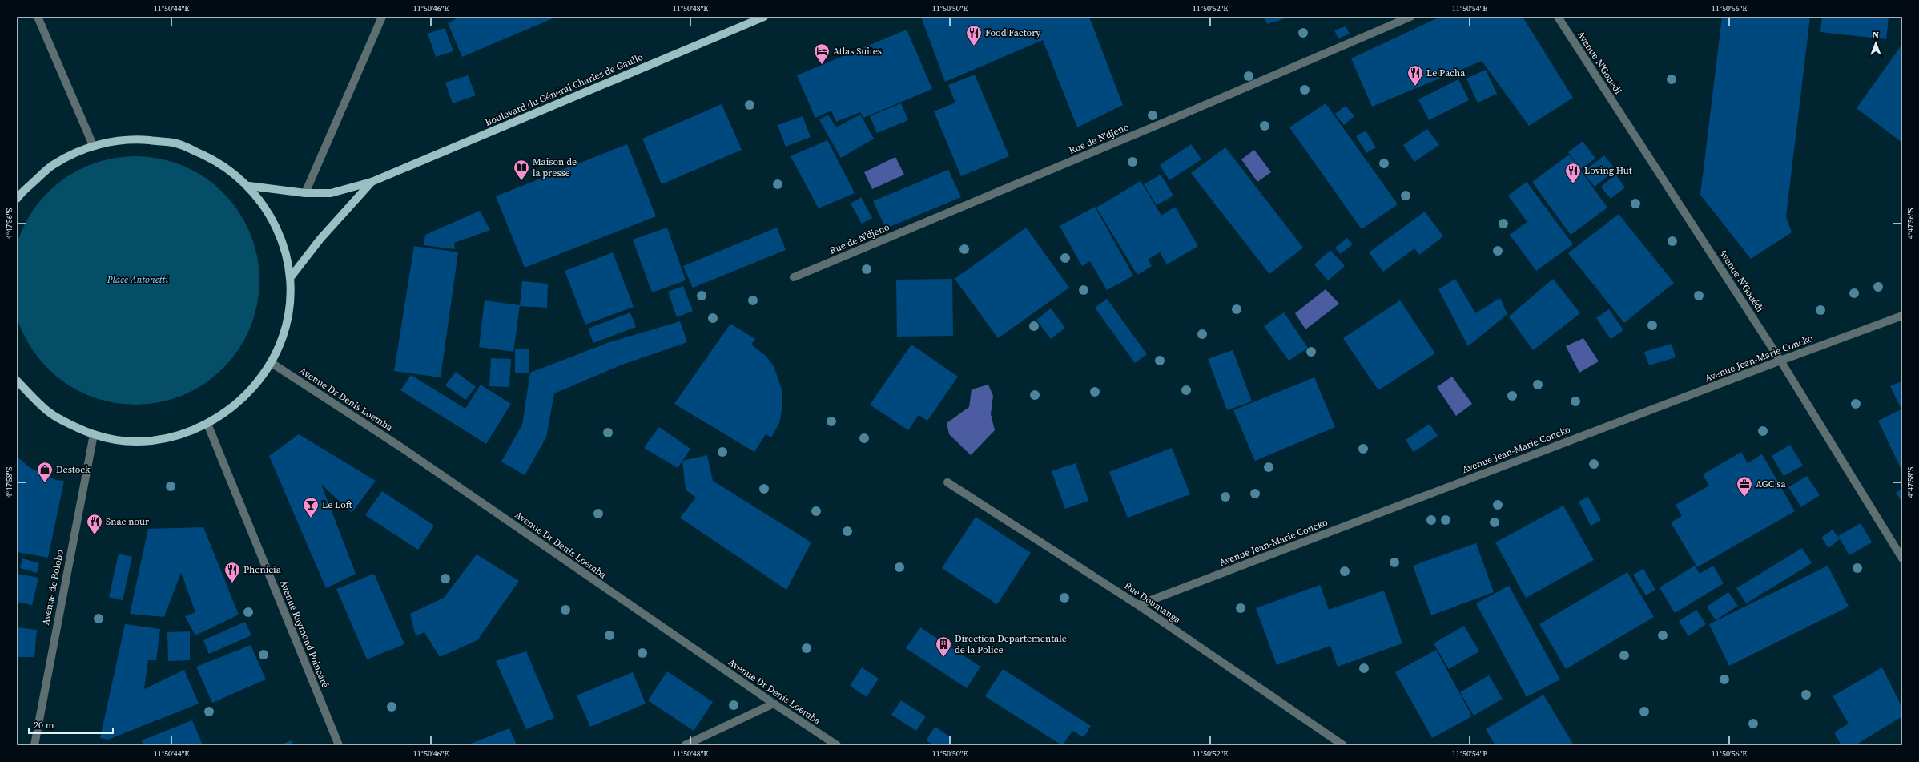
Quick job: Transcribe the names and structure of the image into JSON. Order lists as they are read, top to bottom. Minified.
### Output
{"streets":{"main road":["Boulevard du Général Charles de Gaulle"],"street":["Avenue N'Gouédi","Rue de N'djeno","Avenue Jean-Marie Concko","Avenue Dr Denis Loemba","Avenue de Bolobo","Rue Doumanga","Avenue Raymond Poincaré"]},"crossings":[["Avenue N'Gouédi","Avenue Jean-Marie Concko"],["Avenue Jean-Marie Concko","Rue Doumanga"]],"parks":["Place Antonetti"],"places":{"restaurant":["Food Factory","Le Pacha","Loving Hut","Snac nour","Phenicia"],"hotel":["Atlas Suites"],"library":["Maison de la presse"],"shop":["Destock"],"office":["AGC sa"],"bar":["Le Loft"],"building":["Direction Departementale de la Police"]},"scale_bar":"20 m","north":"top","coordinates":["11°50'44\"E","11°50'46\"E","11°50'48\"E","11°50'50\"E","11°50'52\"E","11°50'54\"E","11°50'56\"E","4°47'56\"S","4°47'58\"S"]}
